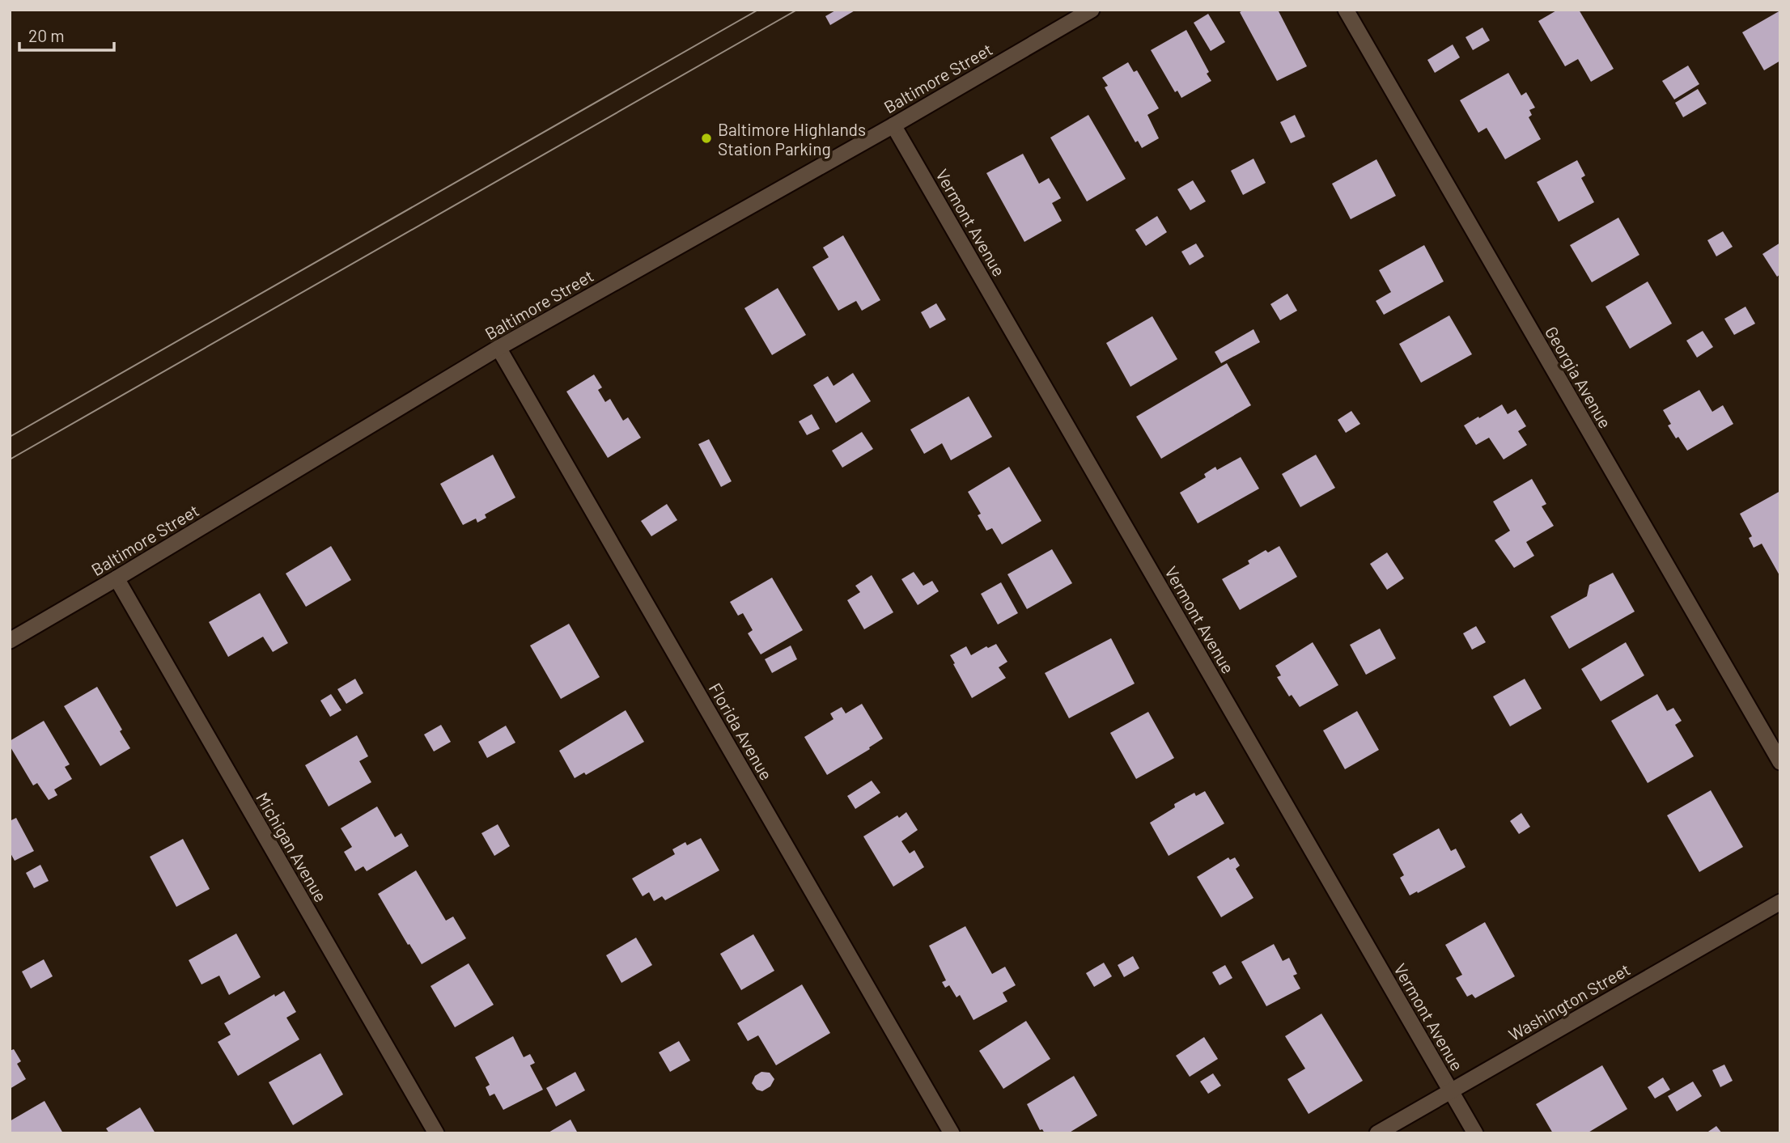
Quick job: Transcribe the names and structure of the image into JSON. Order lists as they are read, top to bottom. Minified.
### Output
{"streets":{"street":["Baltimore Street","Vermont Avenue","Georgia Avenue","Florida Avenue","Michigan Avenue","Washington Street"]},"crossings":[["Baltimore Street","Vermont Avenue"],["Baltimore Street","Florida Avenue"],["Baltimore Street","Michigan Avenue"],["Vermont Avenue","Washington Street"]],"places":["Baltimore Highlands Station Parking"],"scale_bar":"20 m"}
